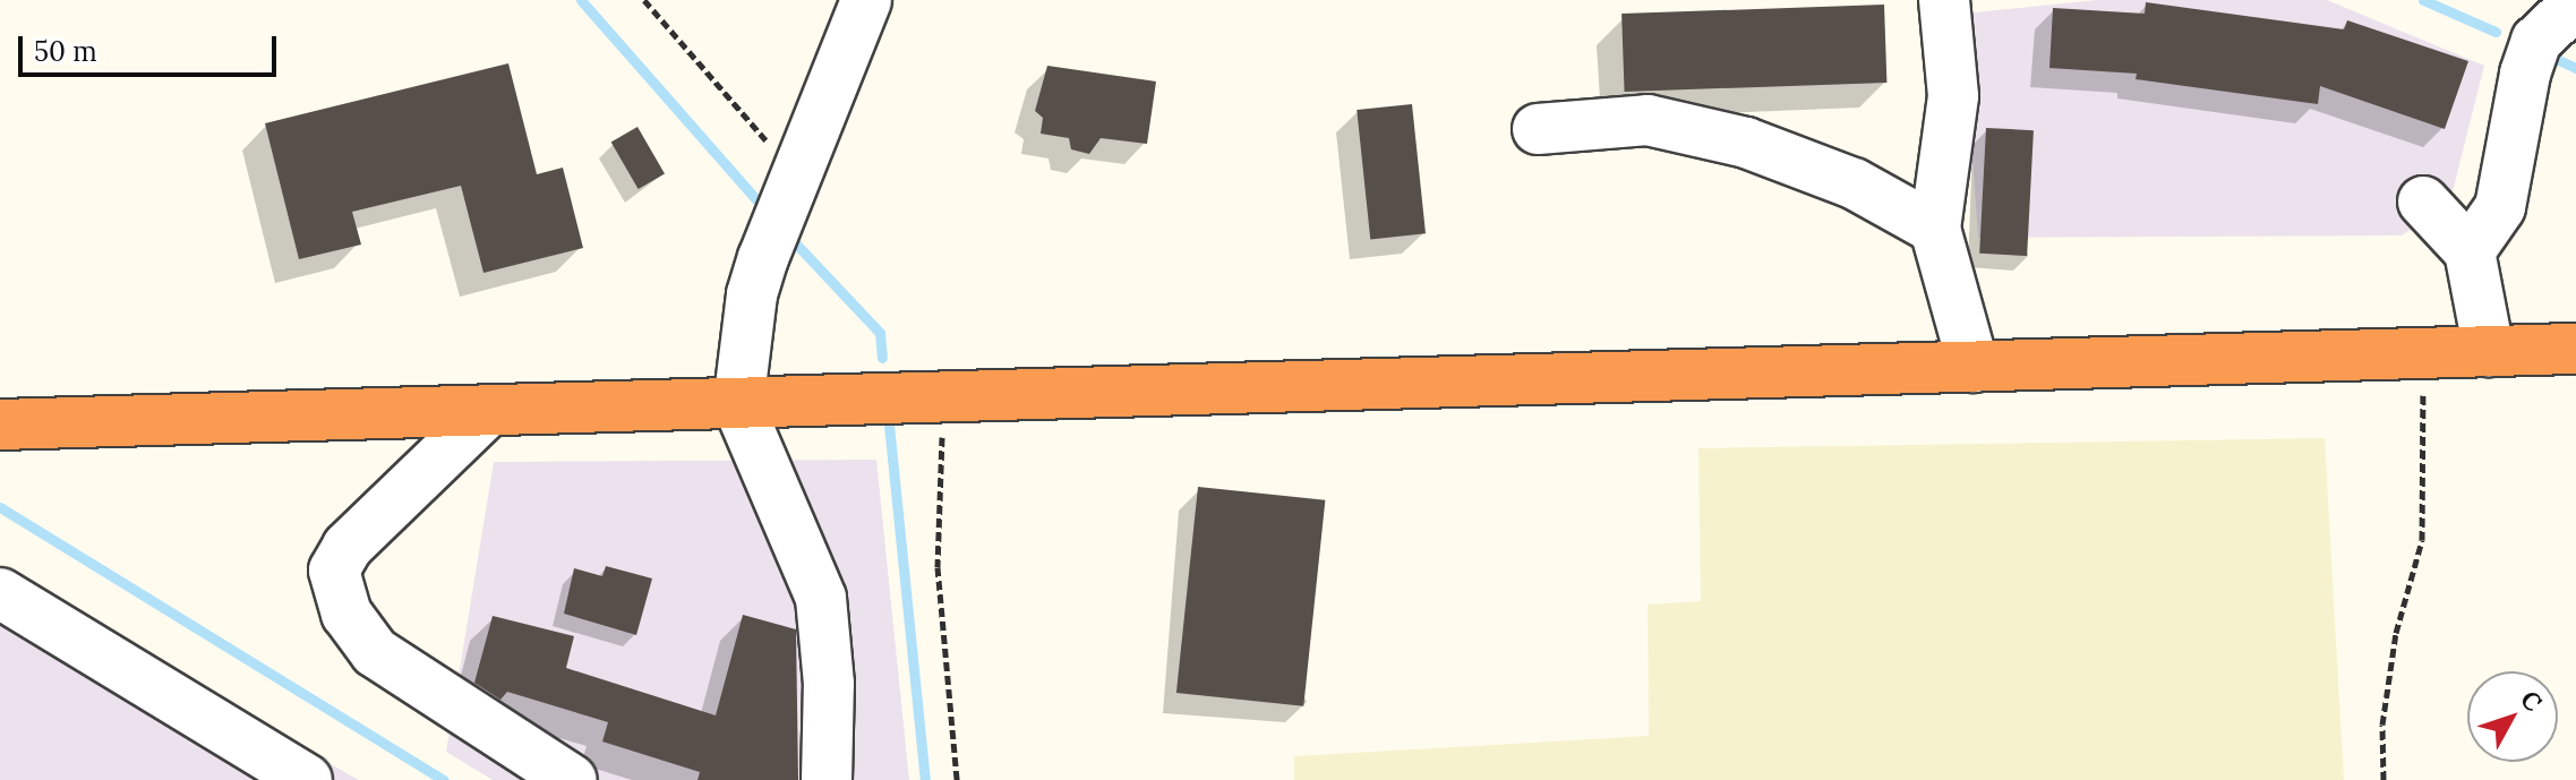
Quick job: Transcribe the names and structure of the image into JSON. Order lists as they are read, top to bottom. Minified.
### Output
{"scale_bar":"50 m","north":"top right"}
